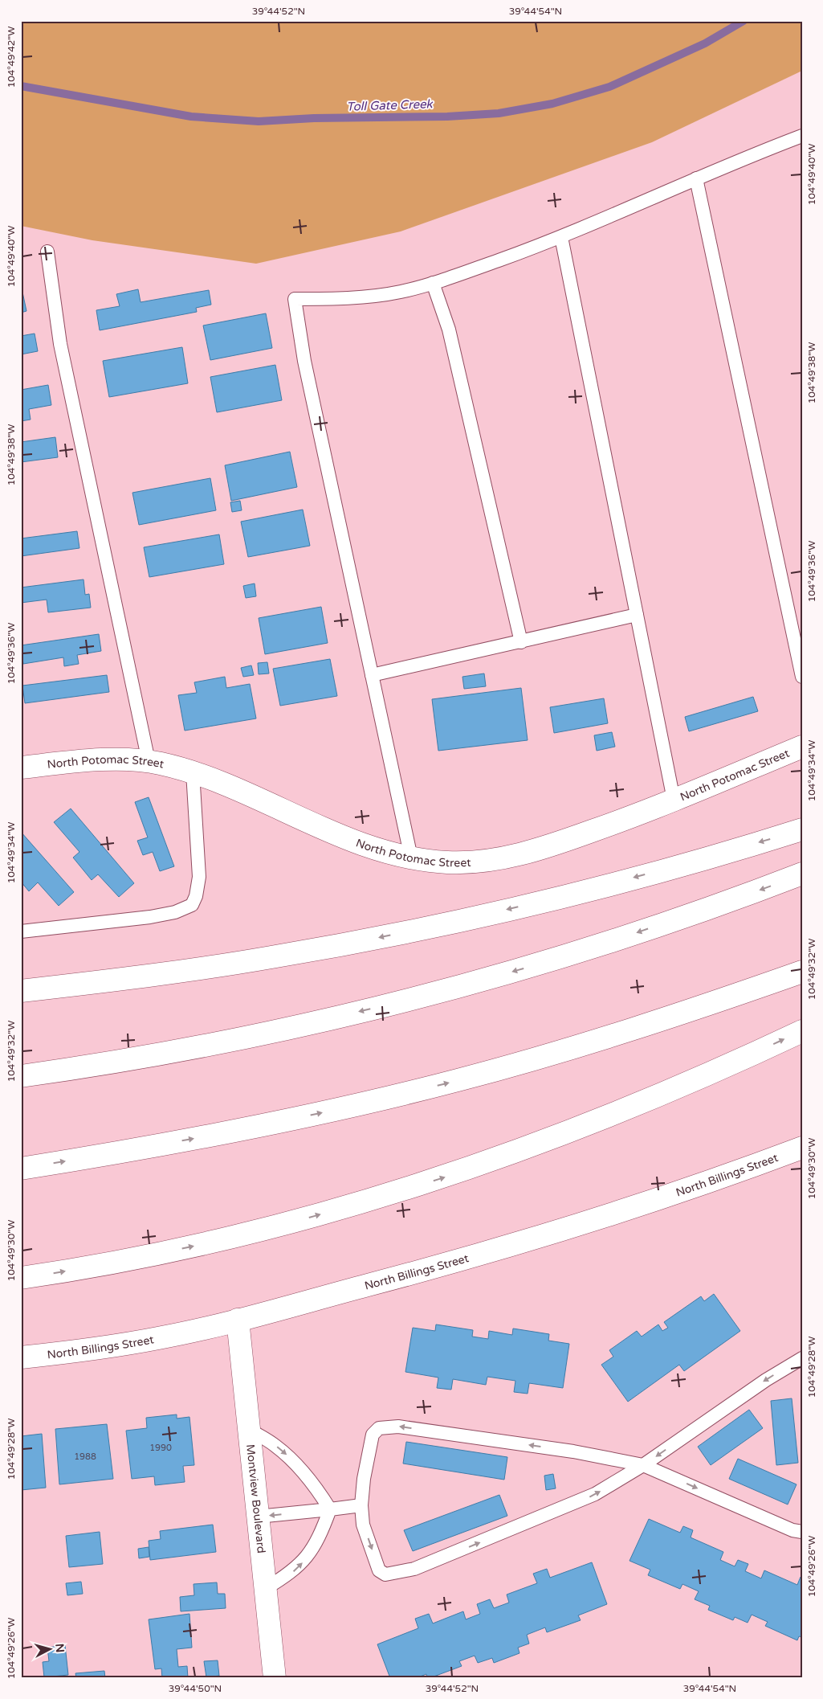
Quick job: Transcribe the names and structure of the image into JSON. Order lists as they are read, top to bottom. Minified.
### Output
{"streets":{"main road":["North Potomac Street","North Billings Street","Montview Boulevard"]},"crossings":[["North Billings Street","Montview Boulevard"]],"water":["Toll Gate Creek"],"house_numbers":["1990","1988"],"north":"right","coordinates":["39°44'52\"N","39°44'54\"N","104°49'42\"W","104°49'40\"W","104°49'38\"W","104°49'36\"W","104°49'34\"W","104°49'32\"W","104°49'30\"W","104°49'28\"W","104°49'26\"W","39°44'50\"N"]}
